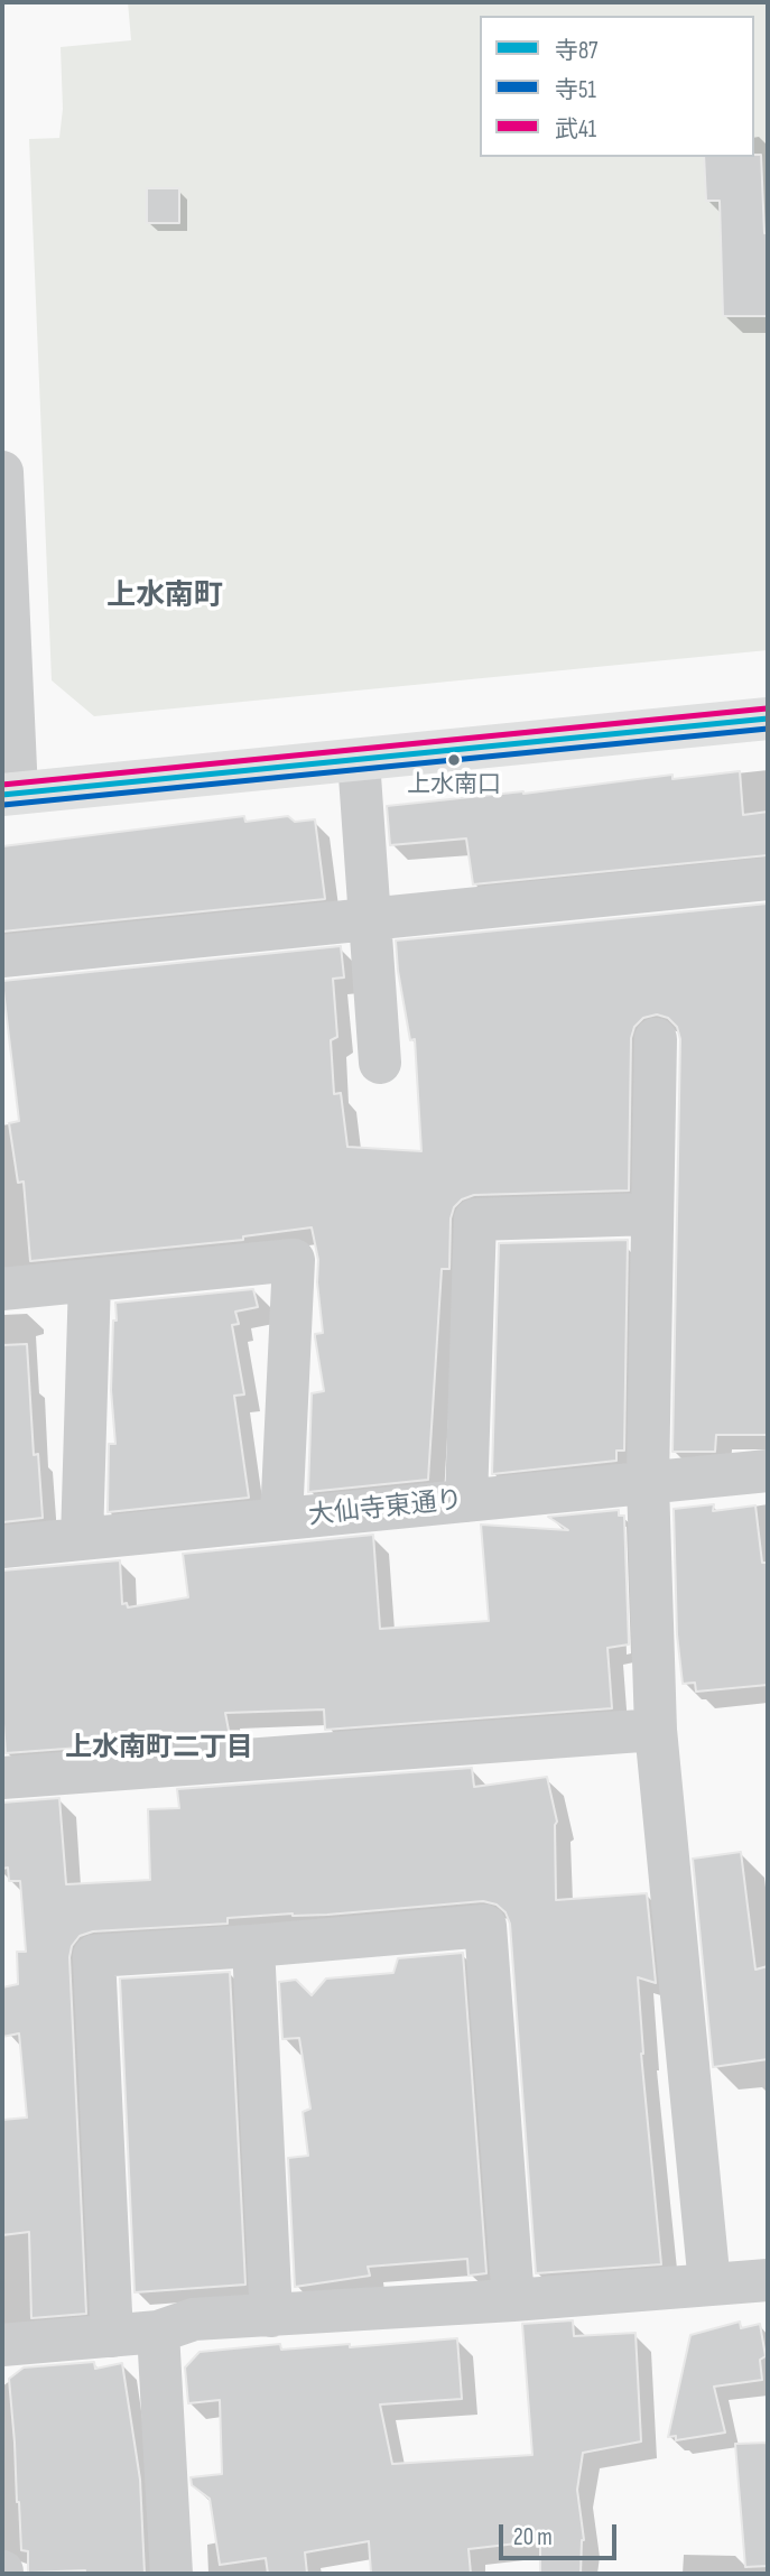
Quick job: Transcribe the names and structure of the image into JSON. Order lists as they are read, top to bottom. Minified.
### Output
{"streets":{"street":["大仙寺東通り"]},"districts":["上水南町","上水南町二丁目"],"places":["上水南口"],"lines":["transit line 武41","transit line 寺87","transit line 寺51"],"legend":["寺87","寺51","武41"],"scale_bar":"20 m"}
